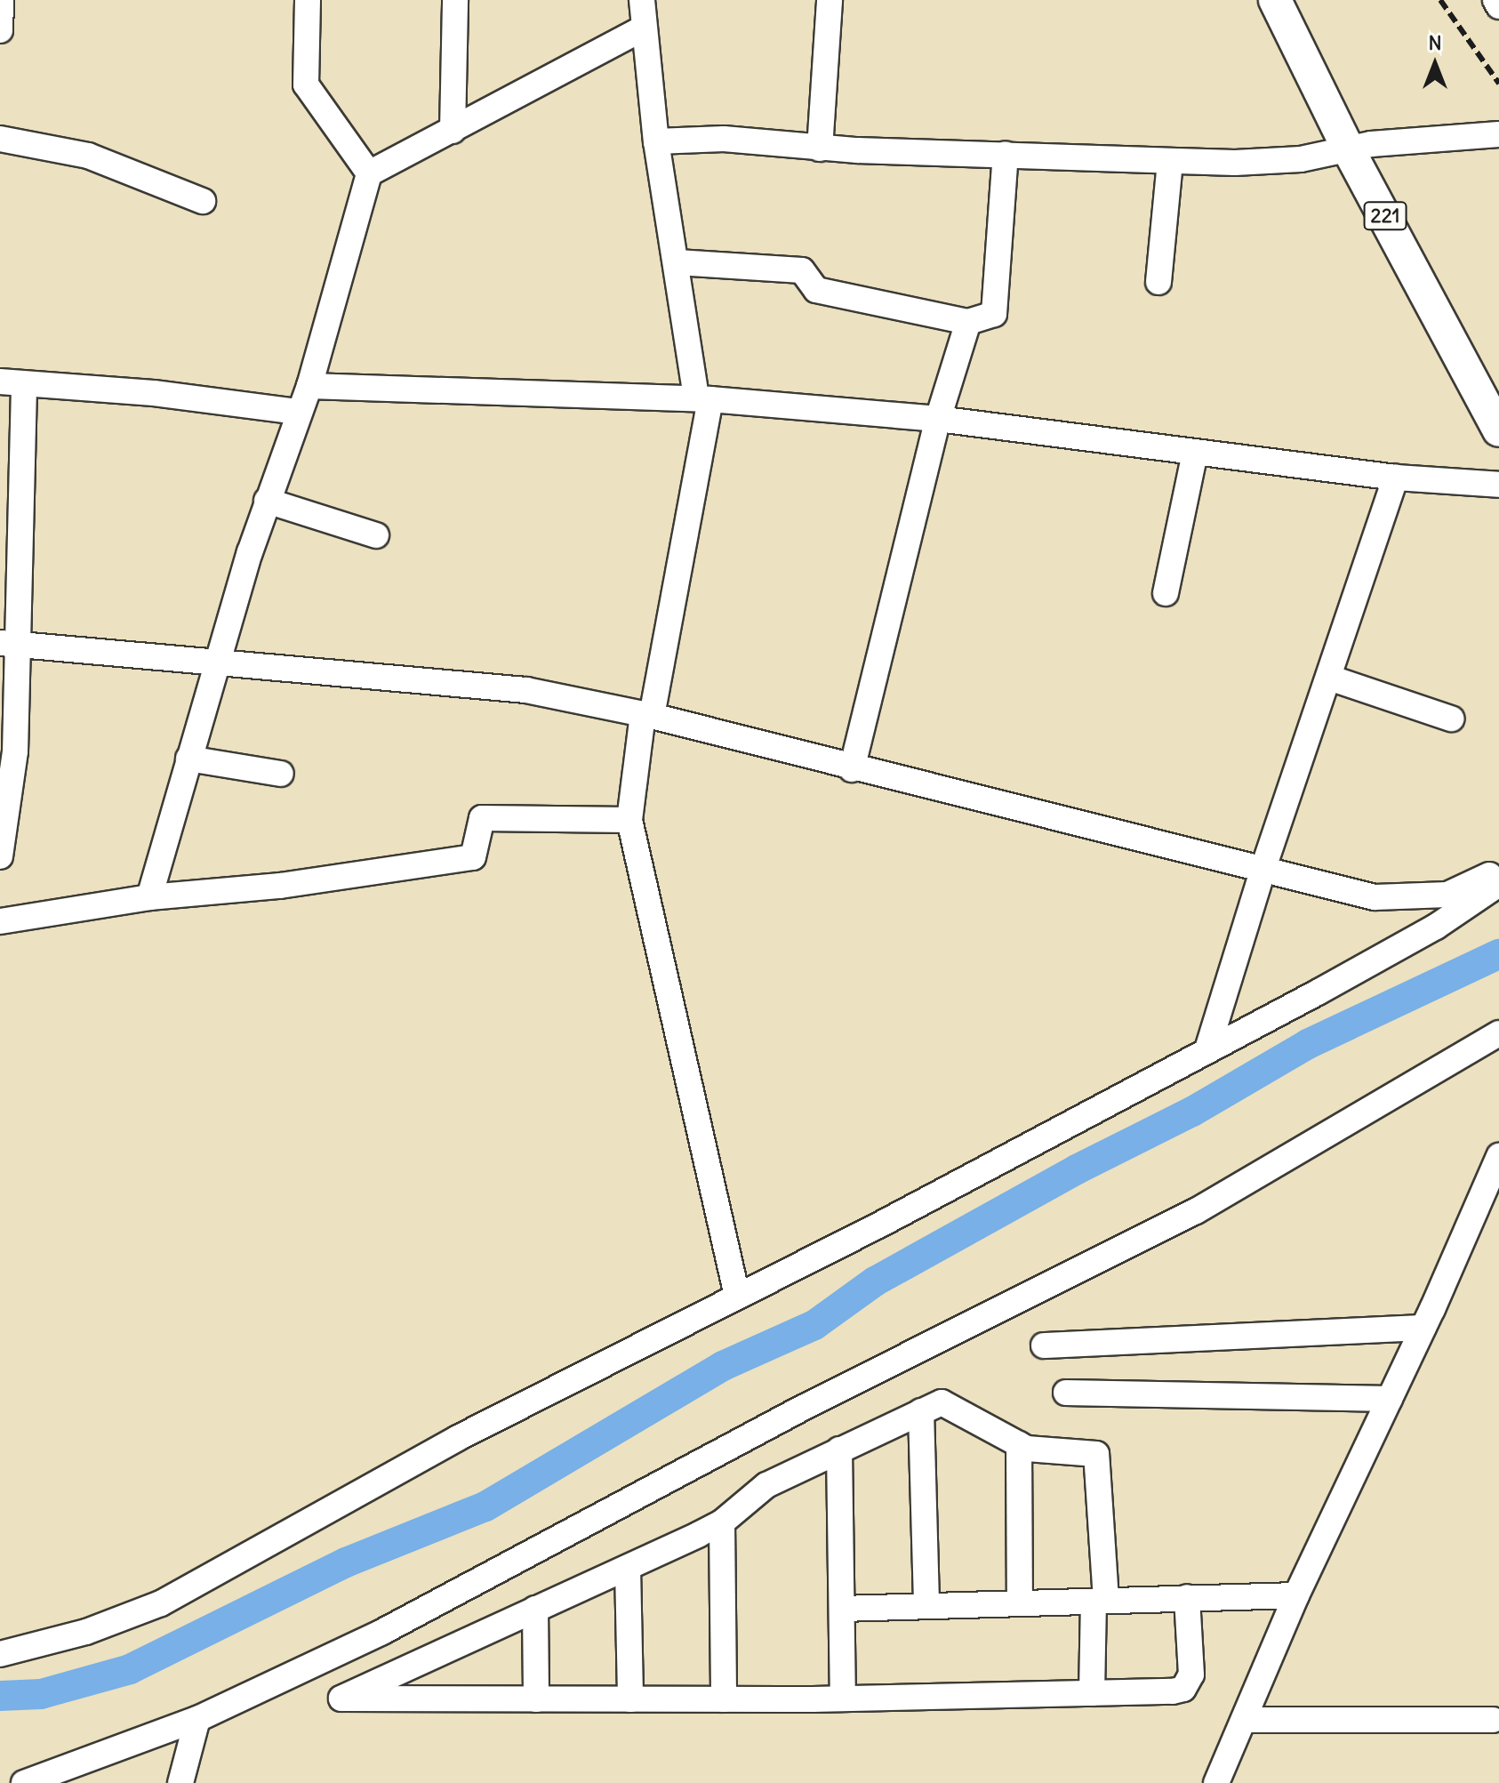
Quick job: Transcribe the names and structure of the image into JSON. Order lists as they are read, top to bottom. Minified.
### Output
{"streets":{"main road":["221"]},"north":"top"}
